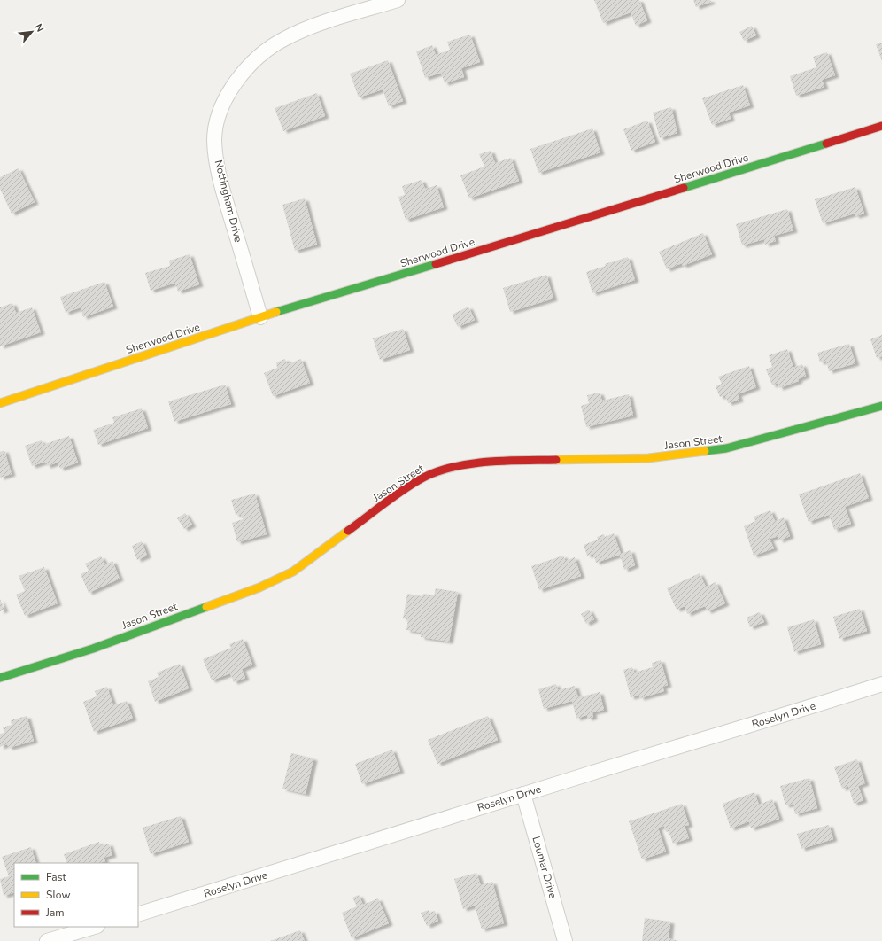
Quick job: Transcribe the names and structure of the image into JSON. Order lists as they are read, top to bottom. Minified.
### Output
{"streets":{"street":["Sherwood Drive","Nottingham Drive","Jason Street","Roselyn Drive","Loumar Drive"]},"crossings":[["Sherwood Drive","Nottingham Drive"],["Roselyn Drive","Loumar Drive"]],"legend":["Fast","Slow","Jam"],"north":"top right"}
